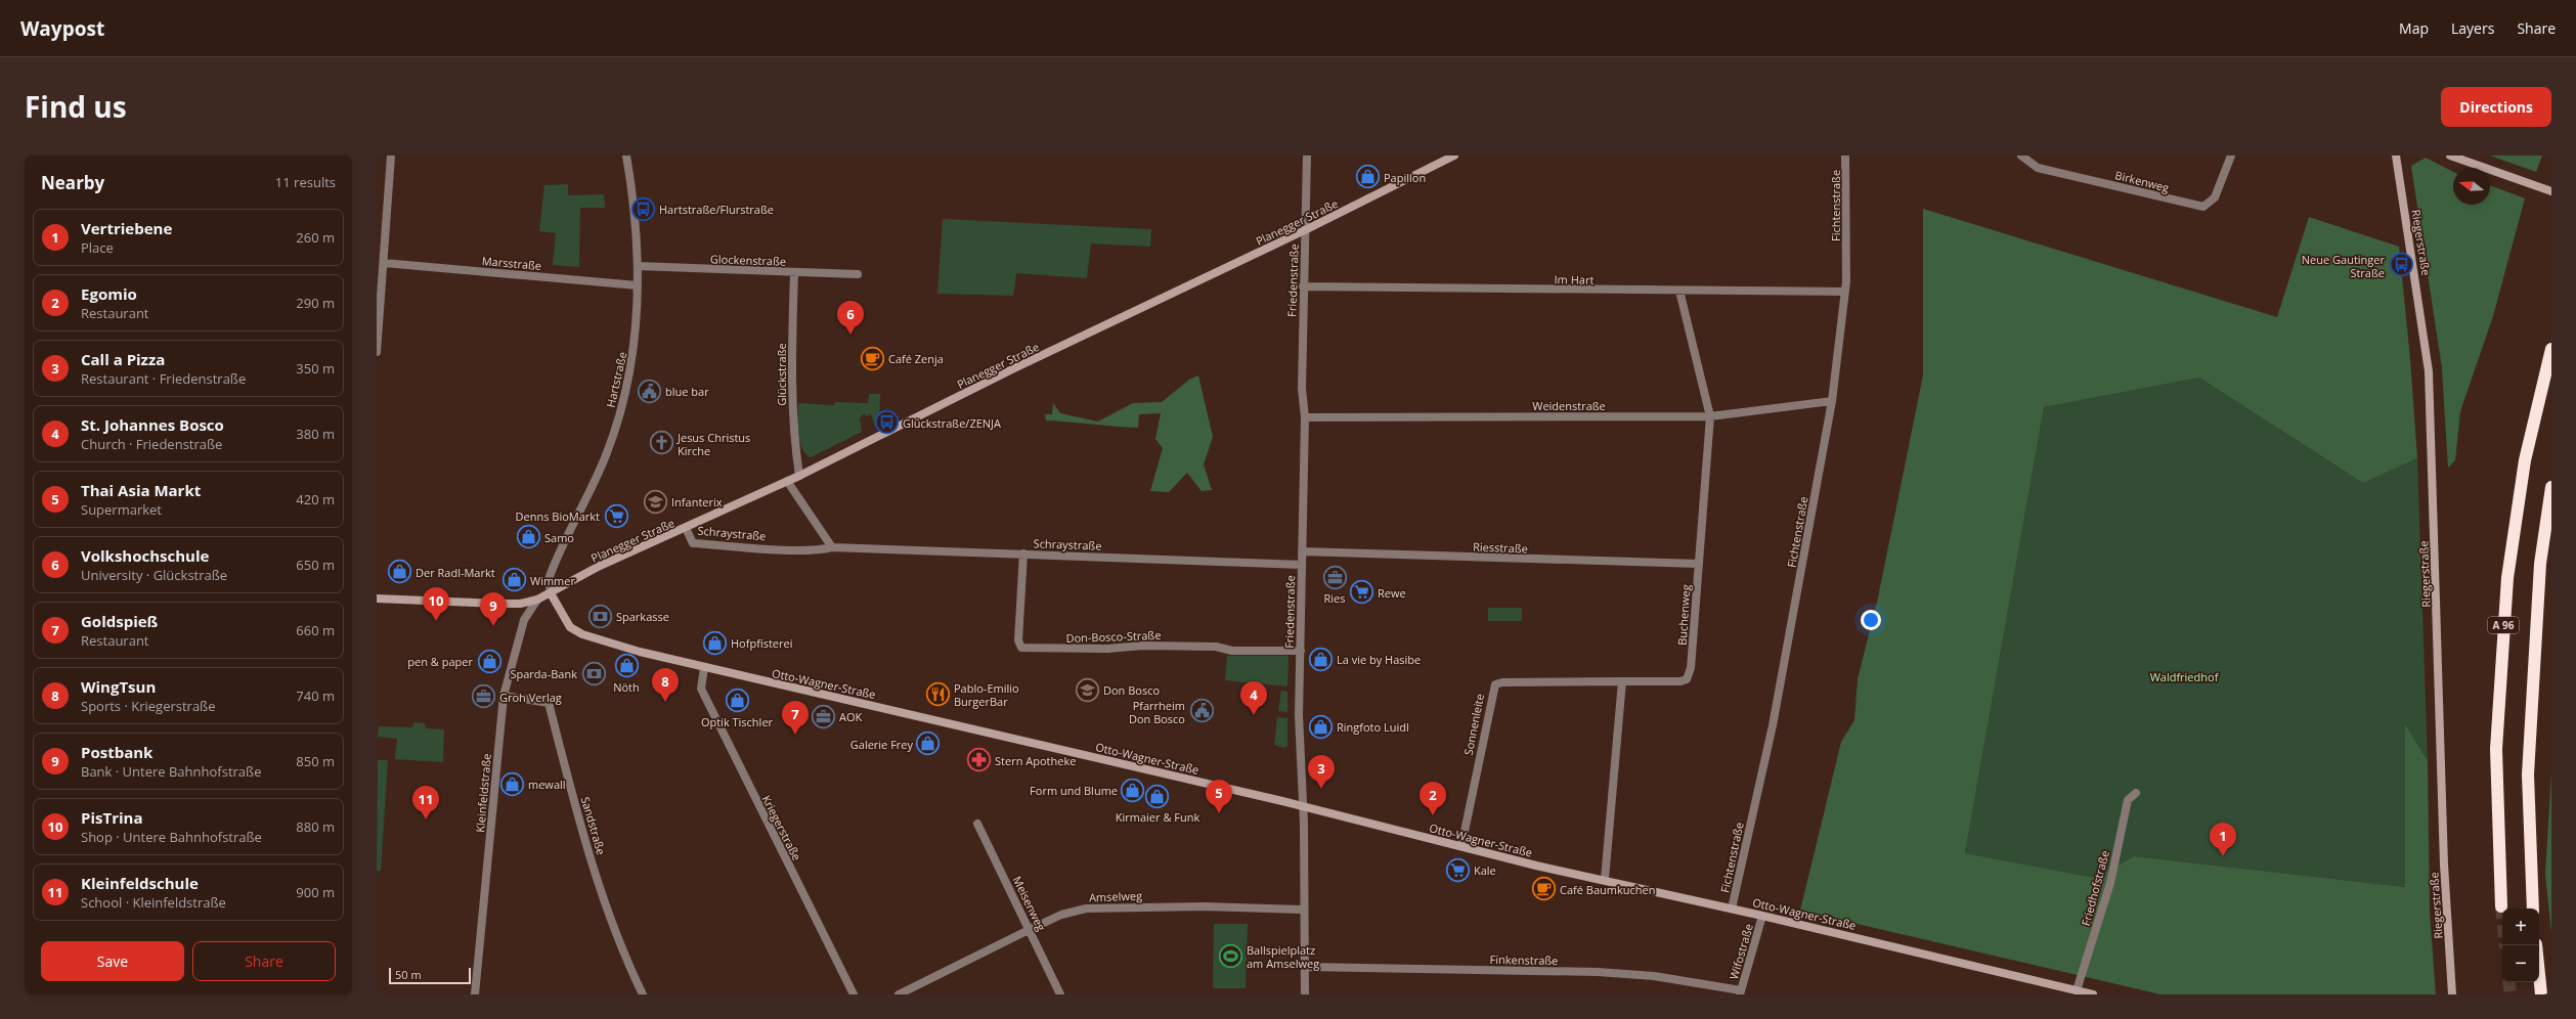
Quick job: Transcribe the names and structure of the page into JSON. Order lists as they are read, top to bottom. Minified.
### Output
{"streets":{"highway":["A 96"],"street":["Birkenweg","Fichtenstraße","Planegger Straße","Riegerstraße","Glockenstraße","Marsstraße","Im Hart","Friedenstraße","Glückstraße","Hartstraße","Weidenstraße","Schraystraße","Riesstraße","Buchenweg","Don-Bosco-Straße","Otto-Wagner-Straße","Sonnenleite","Kleinfeldstraße","Sandstraße","Kriegerstraße","Friedhofstraße","Amselweg","Meisenweg","Wifostraße","Finkenstraße"]},"crossings":[["Fichtenstraße","Im Hart"],["Fichtenstraße","Weidenstraße"],["Fichtenstraße","Otto-Wagner-Straße"],["Planegger Straße","Friedenstraße"],["Planegger Straße","Glückstraße"],["Planegger Straße","Hartstraße"],["Planegger Straße","Schraystraße"],["Planegger Straße","Otto-Wagner-Straße"],["Planegger Straße","Kleinfeldstraße"],["Glockenstraße","Glückstraße"],["Glockenstraße","Hartstraße"],["Marsstraße","Hartstraße"],["Im Hart","Friedenstraße"],["Im Hart","Buchenweg"],["Friedenstraße","Weidenstraße"],["Friedenstraße","Schraystraße"],["Friedenstraße","Riesstraße"],["Friedenstraße","Don-Bosco-Straße"],["Friedenstraße","Otto-Wagner-Straße"],["Friedenstraße","Amselweg"],["Friedenstraße","Finkenstraße"],["Hartstraße","Otto-Wagner-Straße"],["Weidenstraße","Buchenweg"],["Schraystraße","Don-Bosco-Straße"],["Riesstraße","Buchenweg"],["Buchenweg","Sonnenleite"],["Otto-Wagner-Straße","Sonnenleite"],["Otto-Wagner-Straße","Kriegerstraße"],["Otto-Wagner-Straße","Friedhofstraße"],["Otto-Wagner-Straße","Wifostraße"],["Kleinfeldstraße","Sandstraße"],["Amselweg","Meisenweg"],["Wifostraße","Finkenstraße"]],"parks":["Waldfriedhof"],"places":{"shop":["Papillon","Samo","Der Radl-Markt","Wimmer","Hofpfisterei","La vie by Hasibe","pen & paper","Nöth","Optik Tischler","Ringfoto Luidl","Galerie Frey","mewall","Form und Blume","Kirmaier & Funk"],"bus stop":["Hartstraße/Flurstraße","Neue Gautinger Straße","Glückstraße/ZENJA"],"cafe":["Café Zenja","Café Baumkuchen"],"public building":["blue bar","Pfarrheim Don Bosco"],"church":["Jesus Christus Kirche"],"school or university":["Infanterix","Don Bosco"],"supermarket":["Denns BioMarkt","Rewe","Kale"],"office":["Ries","Groh Verlag","AOK"],"bank":["Sparkasse","Sparda-Bank"],"restaurant":["Pablo-Emilio BurgerBar"],"pharmacy":["Stern Apotheke"],"sports":["Ballspielplatz am Amselweg"]},"scale_bar":"50 m","north":"left","page":{"header":"Waypost","nav":["Map","Layers","Share"],"title":"Find us","buttons":["Directions",["Save","Share"]],"heading":["Nearby","11 results"],"list":[{"mark":"1","name":"Vertriebene","note":"Place","value":"260 m"},{"mark":"2","name":"Egomio","note":"Restaurant","value":"290 m"},{"mark":"3","name":"Call a Pizza","note":"Restaurant · Friedenstraße","value":"350 m"},{"mark":"4","name":"St. Johannes Bosco","note":"Church · Friedenstraße","value":"380 m"},{"mark":"5","name":"Thai Asia Markt","note":"Supermarket","value":"420 m"},{"mark":"6","name":"Volkshochschule","note":"University · Glückstraße","value":"650 m"},{"mark":"7","name":"Goldspieß","note":"Restaurant","value":"660 m"},{"mark":"8","name":"WingTsun","note":"Sports · Kriegerstraße","value":"740 m"},{"mark":"9","name":"Postbank","note":"Bank · Untere Bahnhofstraße","value":"850 m"},{"mark":"10","name":"PisTrina","note":"Shop · Untere Bahnhofstraße","value":"880 m"},{"mark":"11","name":"Kleinfeldschule","note":"School · Kleinfeldstraße","value":"900 m"}],"pins":["6","10","9","8","4","7","3","5","2","11","1"],"map_buttons":["+","−"],"scale":"50 m"}}
